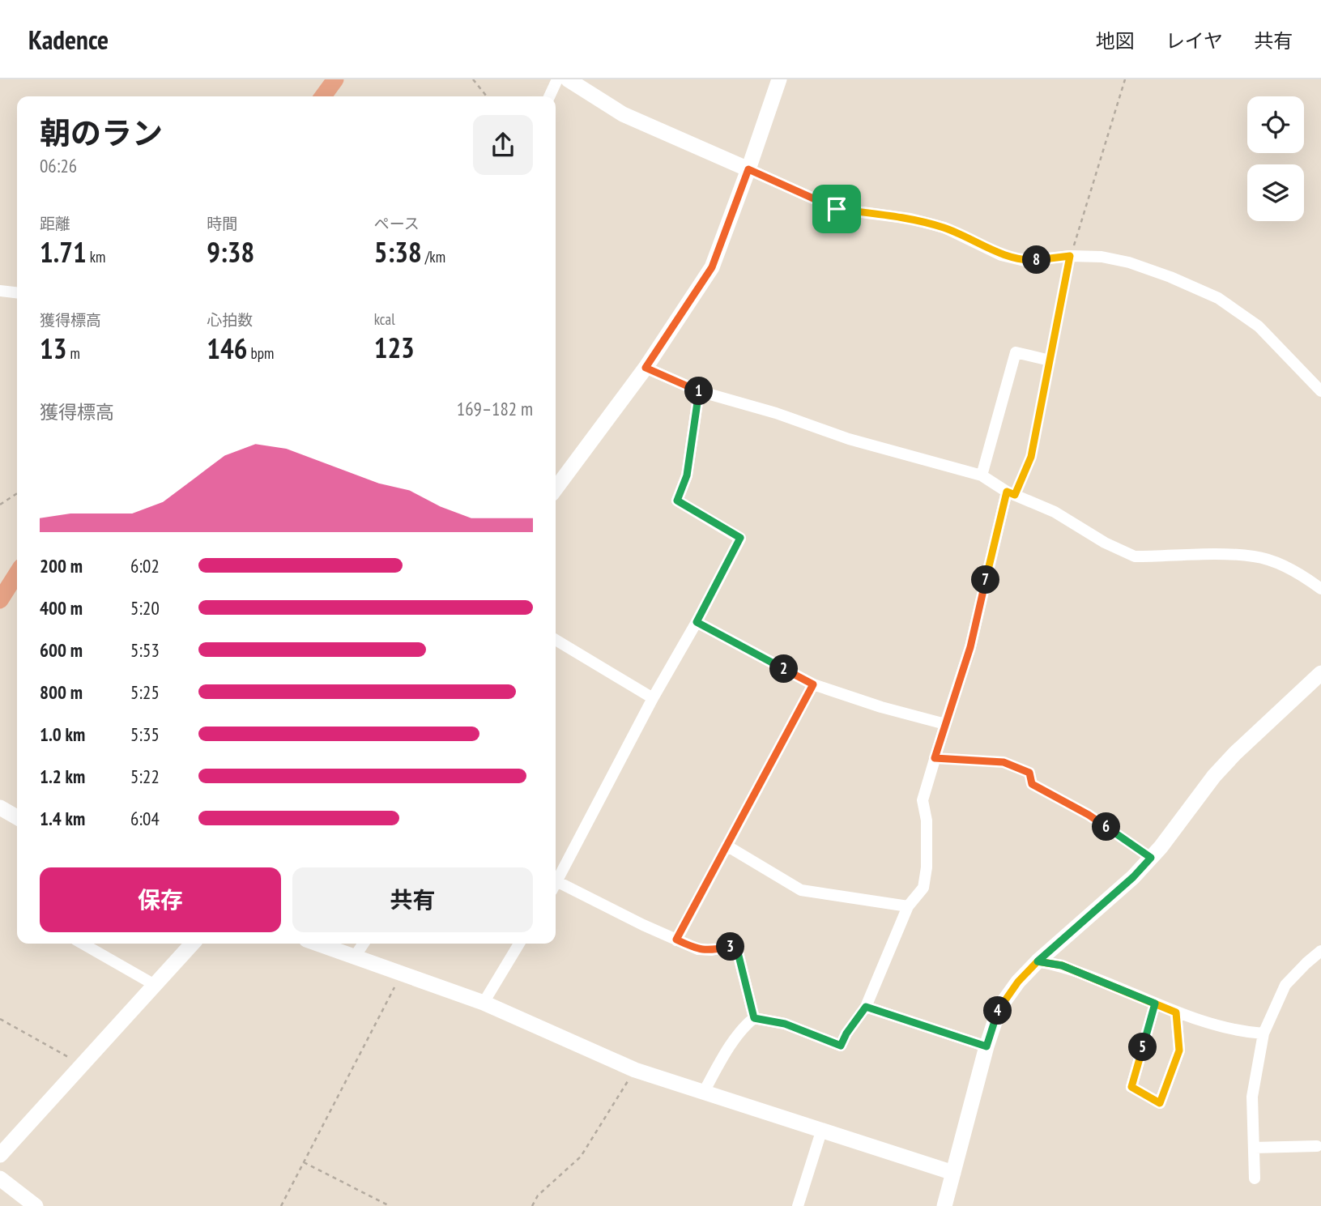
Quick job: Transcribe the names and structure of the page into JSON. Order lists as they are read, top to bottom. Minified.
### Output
{"page":{"header":"Kadence","nav":["地図","レイヤ","共有"],"heading":["朝のラン","06:26"],"stats":[["距離","1.71 km"],["時間","9:38"],["ペース","5:38 /km"],["獲得標高","13 m"],["心拍数","146 bpm"],["kcal","123"]],"pins":["8","1","7","2","6","3","4","5"],"chart":["獲得標高","169–182 m"],"list":[{"name":"200 m","note":"6:02"},{"name":"400 m","note":"5:20"},{"name":"600 m","note":"5:53"},{"name":"800 m","note":"5:25"},{"name":"1.0 km","note":"5:35"},{"name":"1.2 km","note":"5:22"},{"name":"1.4 km","note":"6:04"}],"buttons":["保存","共有"]}}
